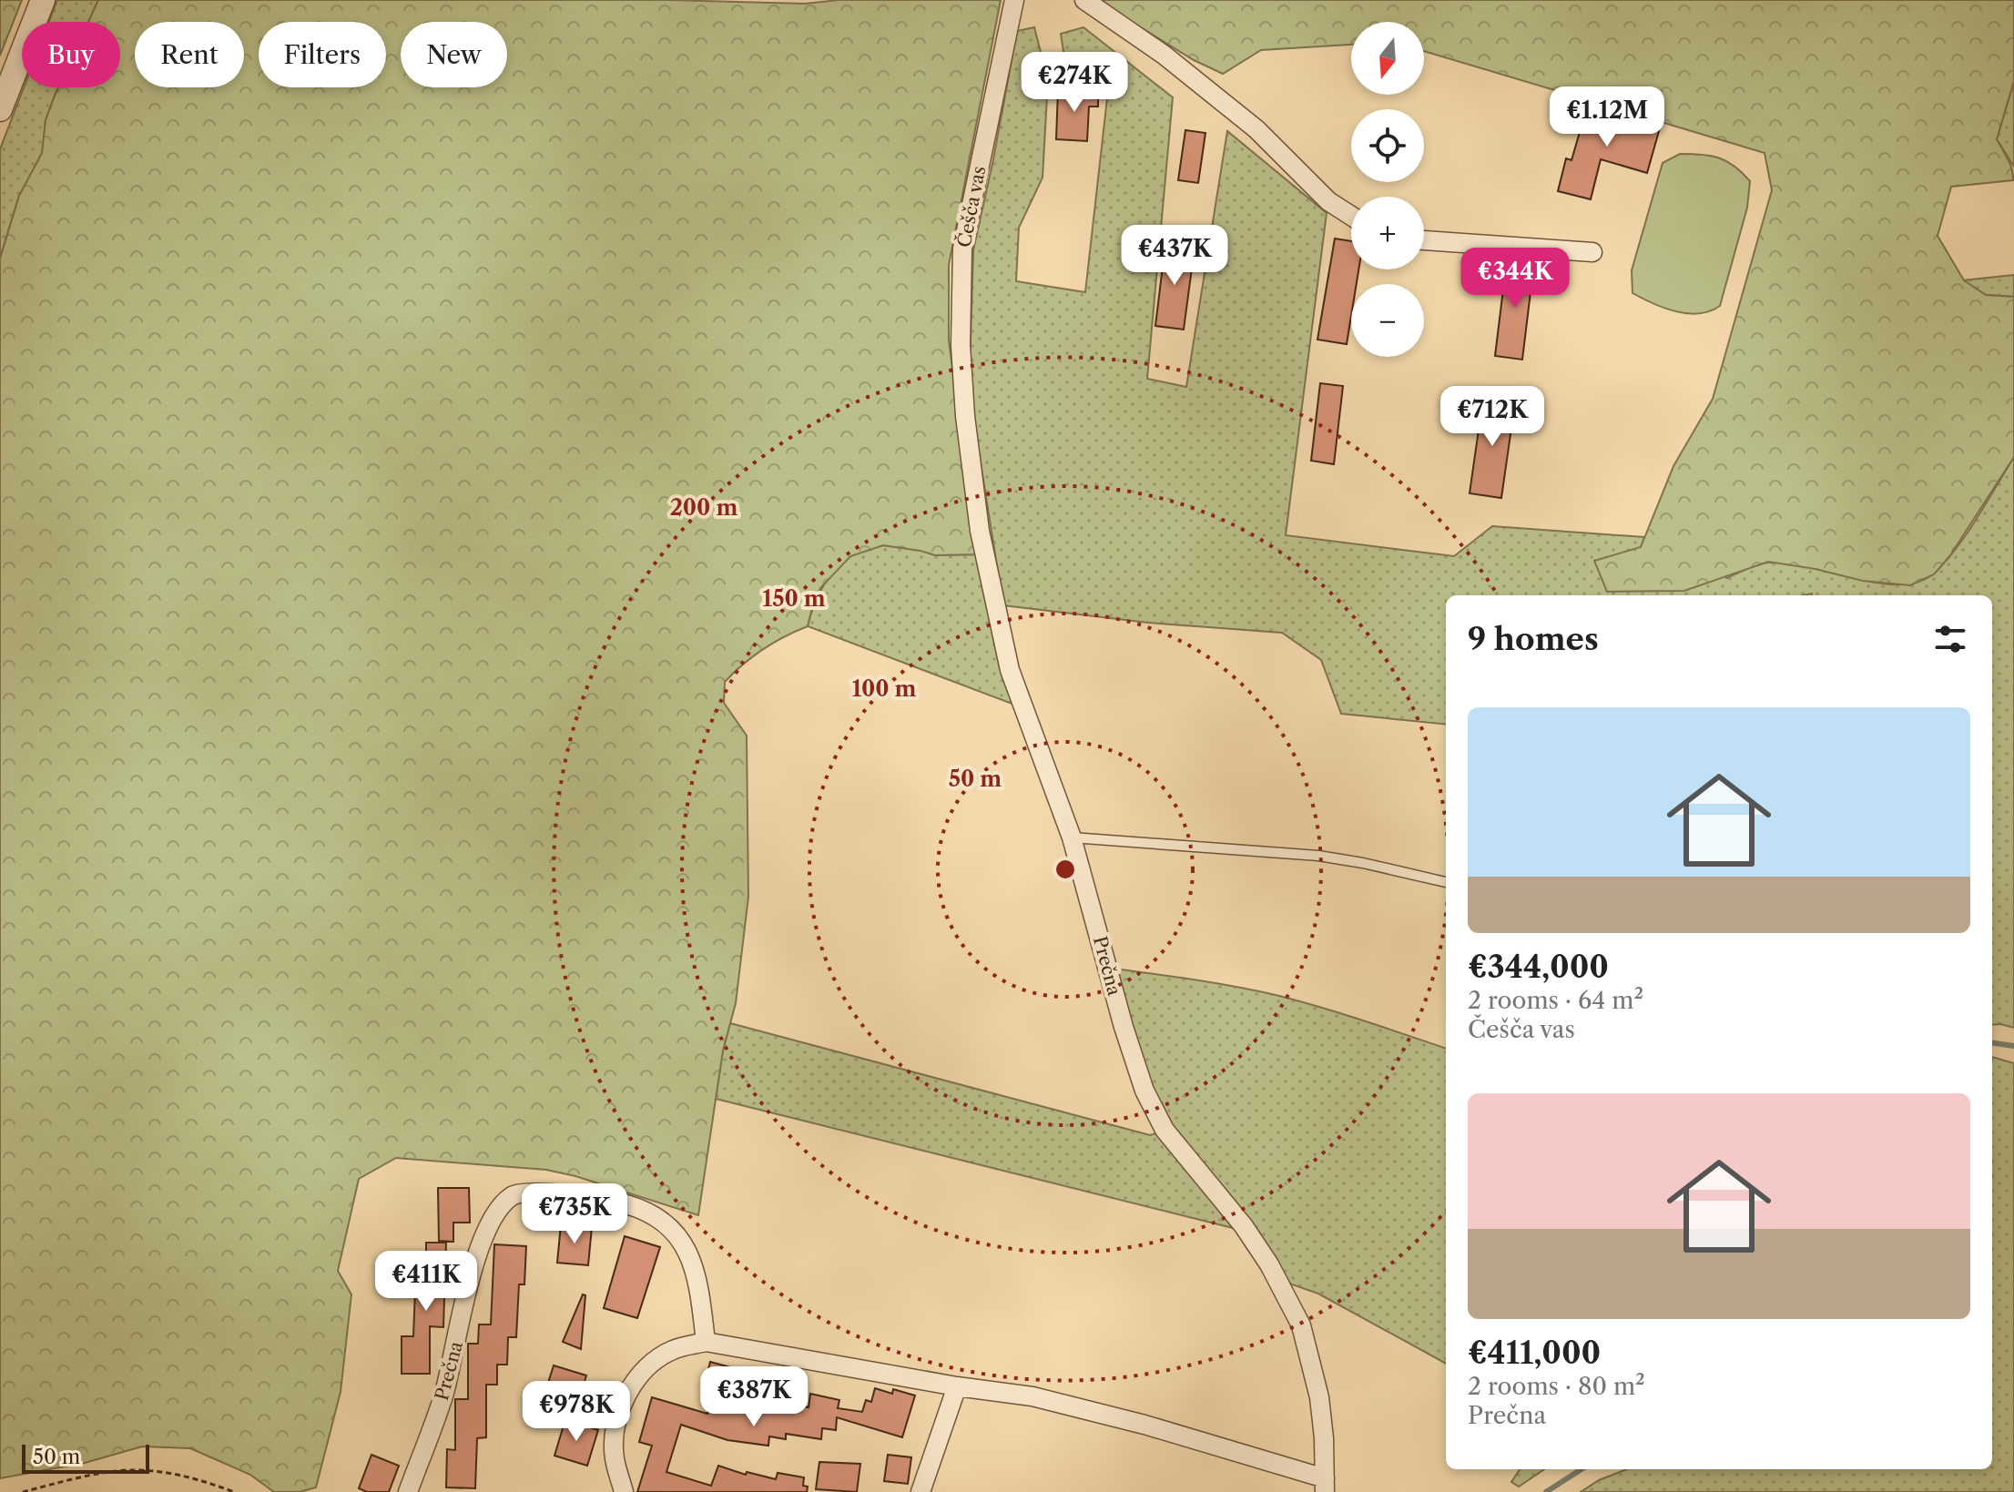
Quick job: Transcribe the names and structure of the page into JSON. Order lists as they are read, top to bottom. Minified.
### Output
{"streets":{"street":["Češča vas","Prečna"]},"crossings":[["Češča vas","Prečna"]],"scale_bar":"50 m","north":"bottom","page":{"map_buttons":["+","−"],"chip":["Buy","Rent","Filters","New"],"price":["€274K","€1.12M","€437K","€344K","€712K","€735K","€411K","€387K","€978K"],"heading":"9 homes","list":[{"name":"€344,000","note":"2 rooms · 64 m² · Češča vas"},{"name":"€411,000","note":"2 rooms · 80 m² · Prečna"}],"scale":"50 m"},"rings":["200 m","150 m","100 m","50 m"]}
